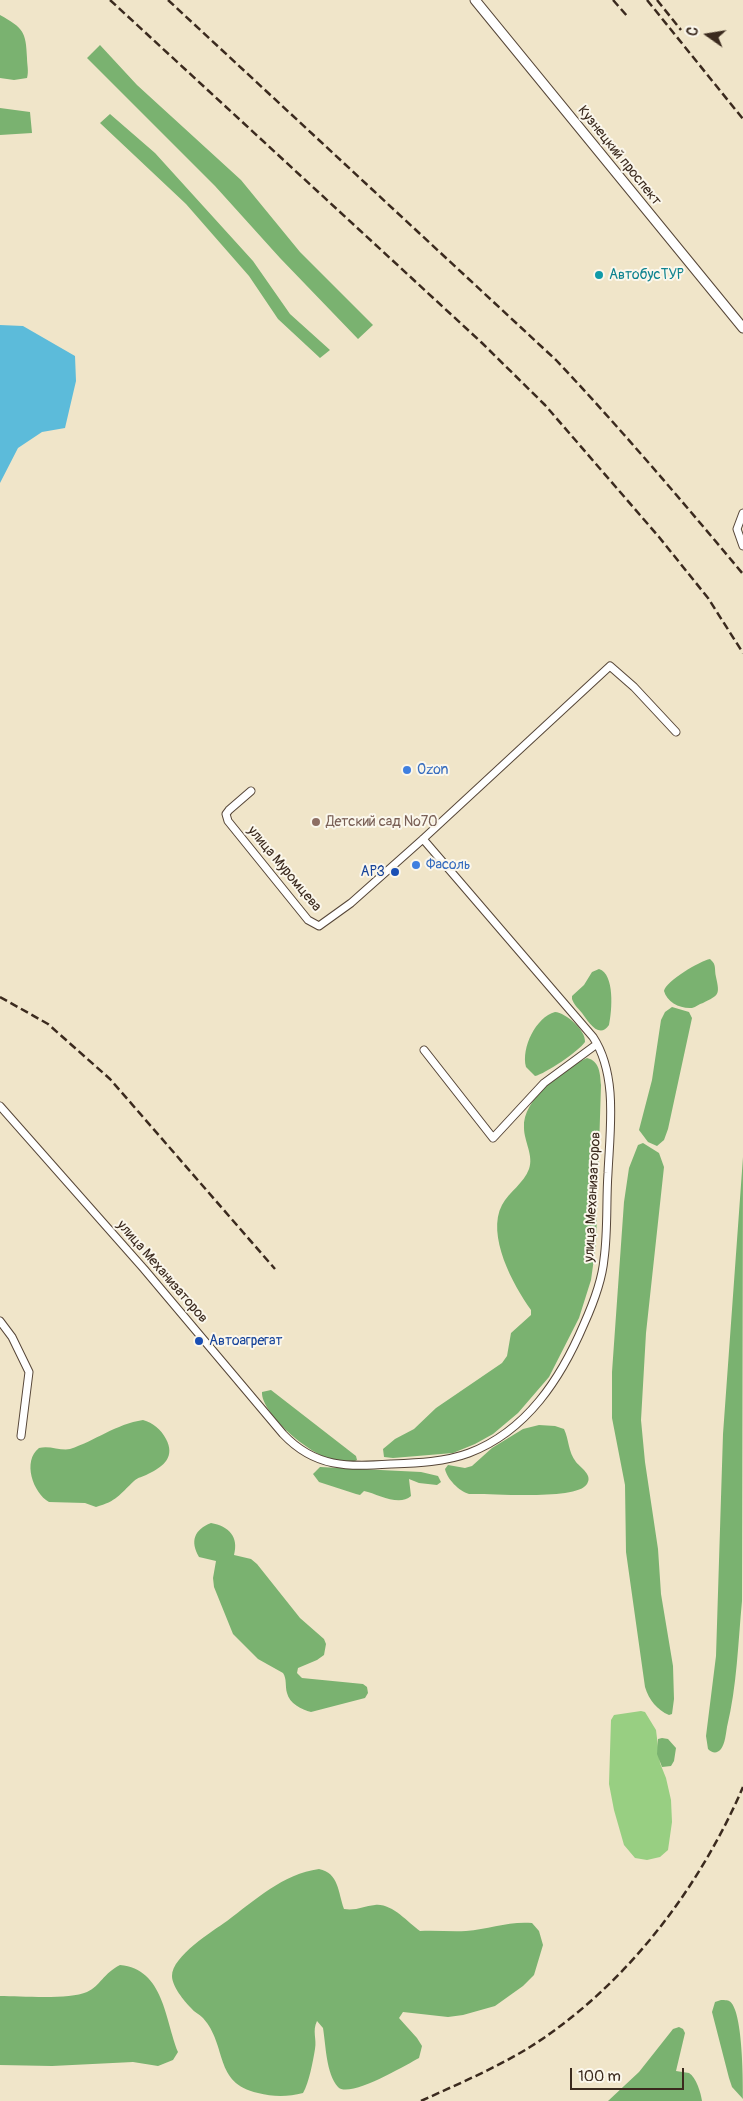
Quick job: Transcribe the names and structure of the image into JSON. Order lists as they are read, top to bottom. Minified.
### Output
{"streets":{"street":["Кузнецкий проспект","улица Муромцева","улица Механизаторов"]},"places":["АвтобусТУР","Ozon","Детский сад №70","Фасоль","АРЗ","Автоагрегат"],"scale_bar":"100 m","north":"left"}
